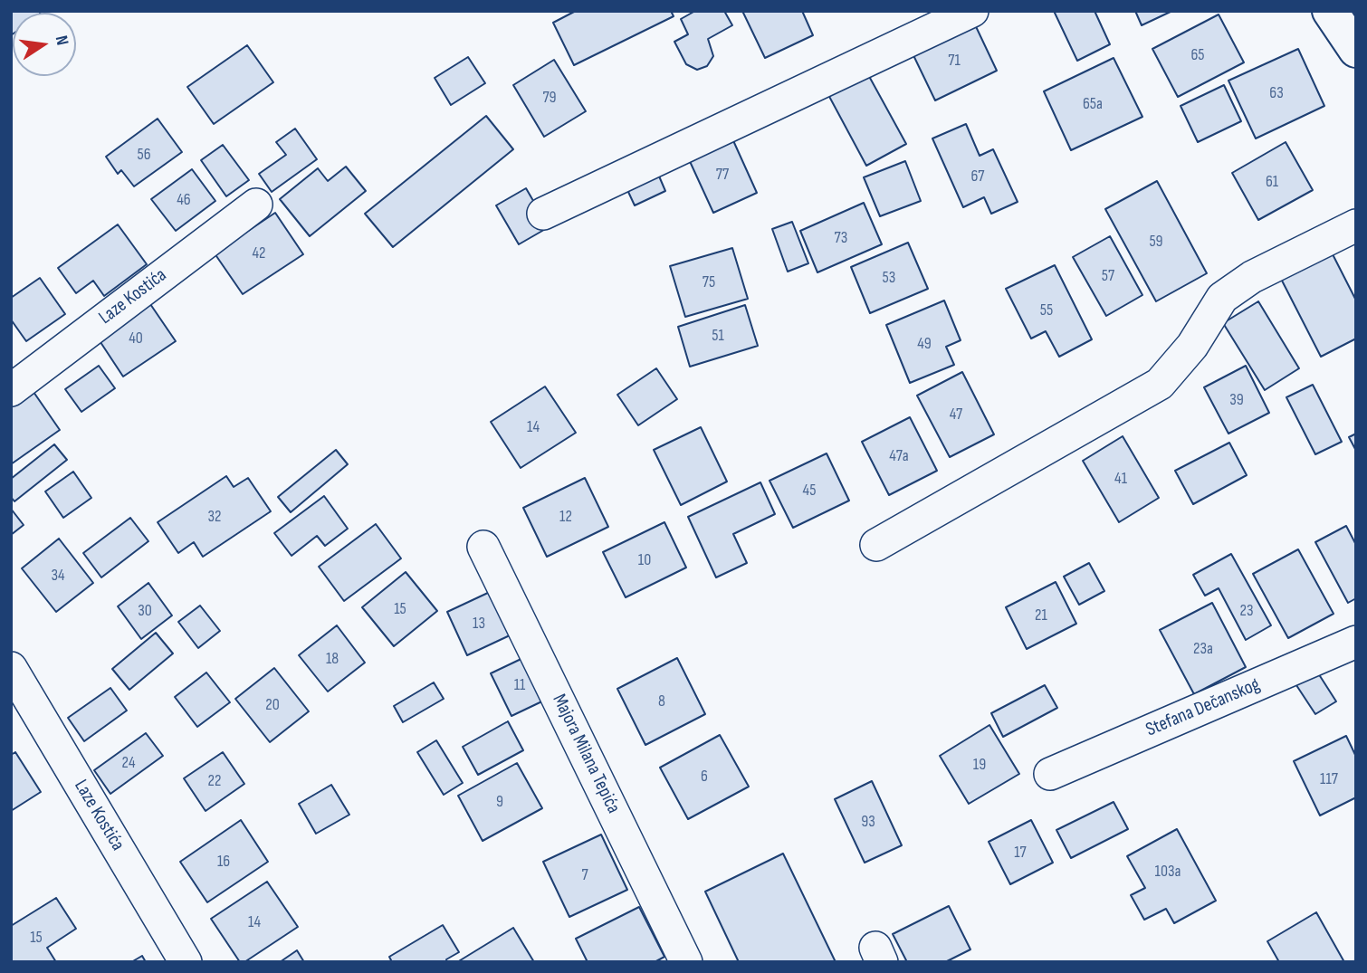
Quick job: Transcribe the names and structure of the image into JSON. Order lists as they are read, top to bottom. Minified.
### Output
{"streets":{"street":["Laze Kostića","Stefana Dečanskog","Majora Milana Tepića"]},"house_numbers":["65","71","63","79","65a","56","77","67","61","46","73","59","42","57","53","75","55","51","40","49","39","47","14","47a","41","45","32","12","10","34","15","30","23","21","13","23a","18","11","8","20","24","19","6","117","22","9","93","17","16","103a","7","14","15"],"north":"right"}
